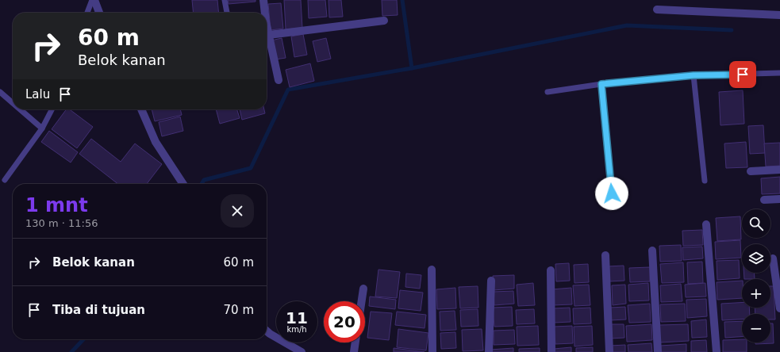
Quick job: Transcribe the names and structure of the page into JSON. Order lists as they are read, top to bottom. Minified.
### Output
{"page":{"turn":["60 m","Belok kanan"],"then":"Lalu","heading":["1 mnt","130 m · 11:56"],"map_buttons":["+","−"],"list":[{"name":"Belok kanan","value":"60 m"},{"name":"Tiba di tujuan","value":"70 m"}],"speed":"11 km/h","limit":"20"}}
